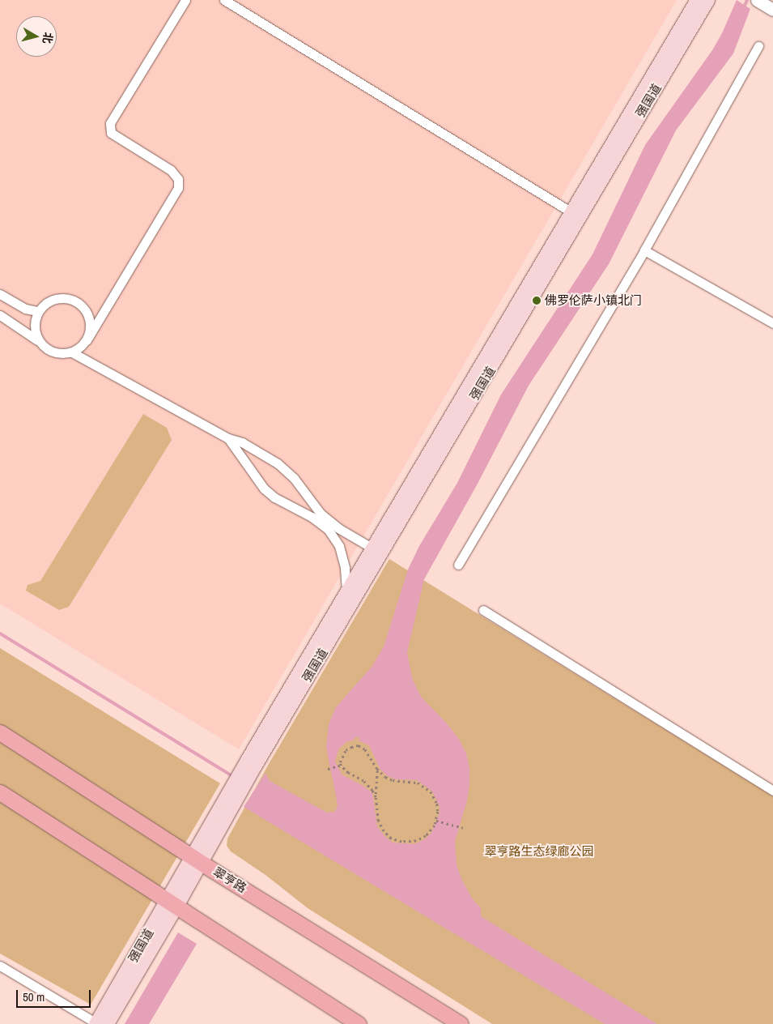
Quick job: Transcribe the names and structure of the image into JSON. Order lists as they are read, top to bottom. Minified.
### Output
{"streets":{"main road":["强国道","翠亨路"]},"crossings":[["强国道","翠亨路"]],"parks":["翠亨路生态绿廊公园"],"places":["佛罗伦萨小镇北门"],"scale_bar":"50 m","north":"right"}
